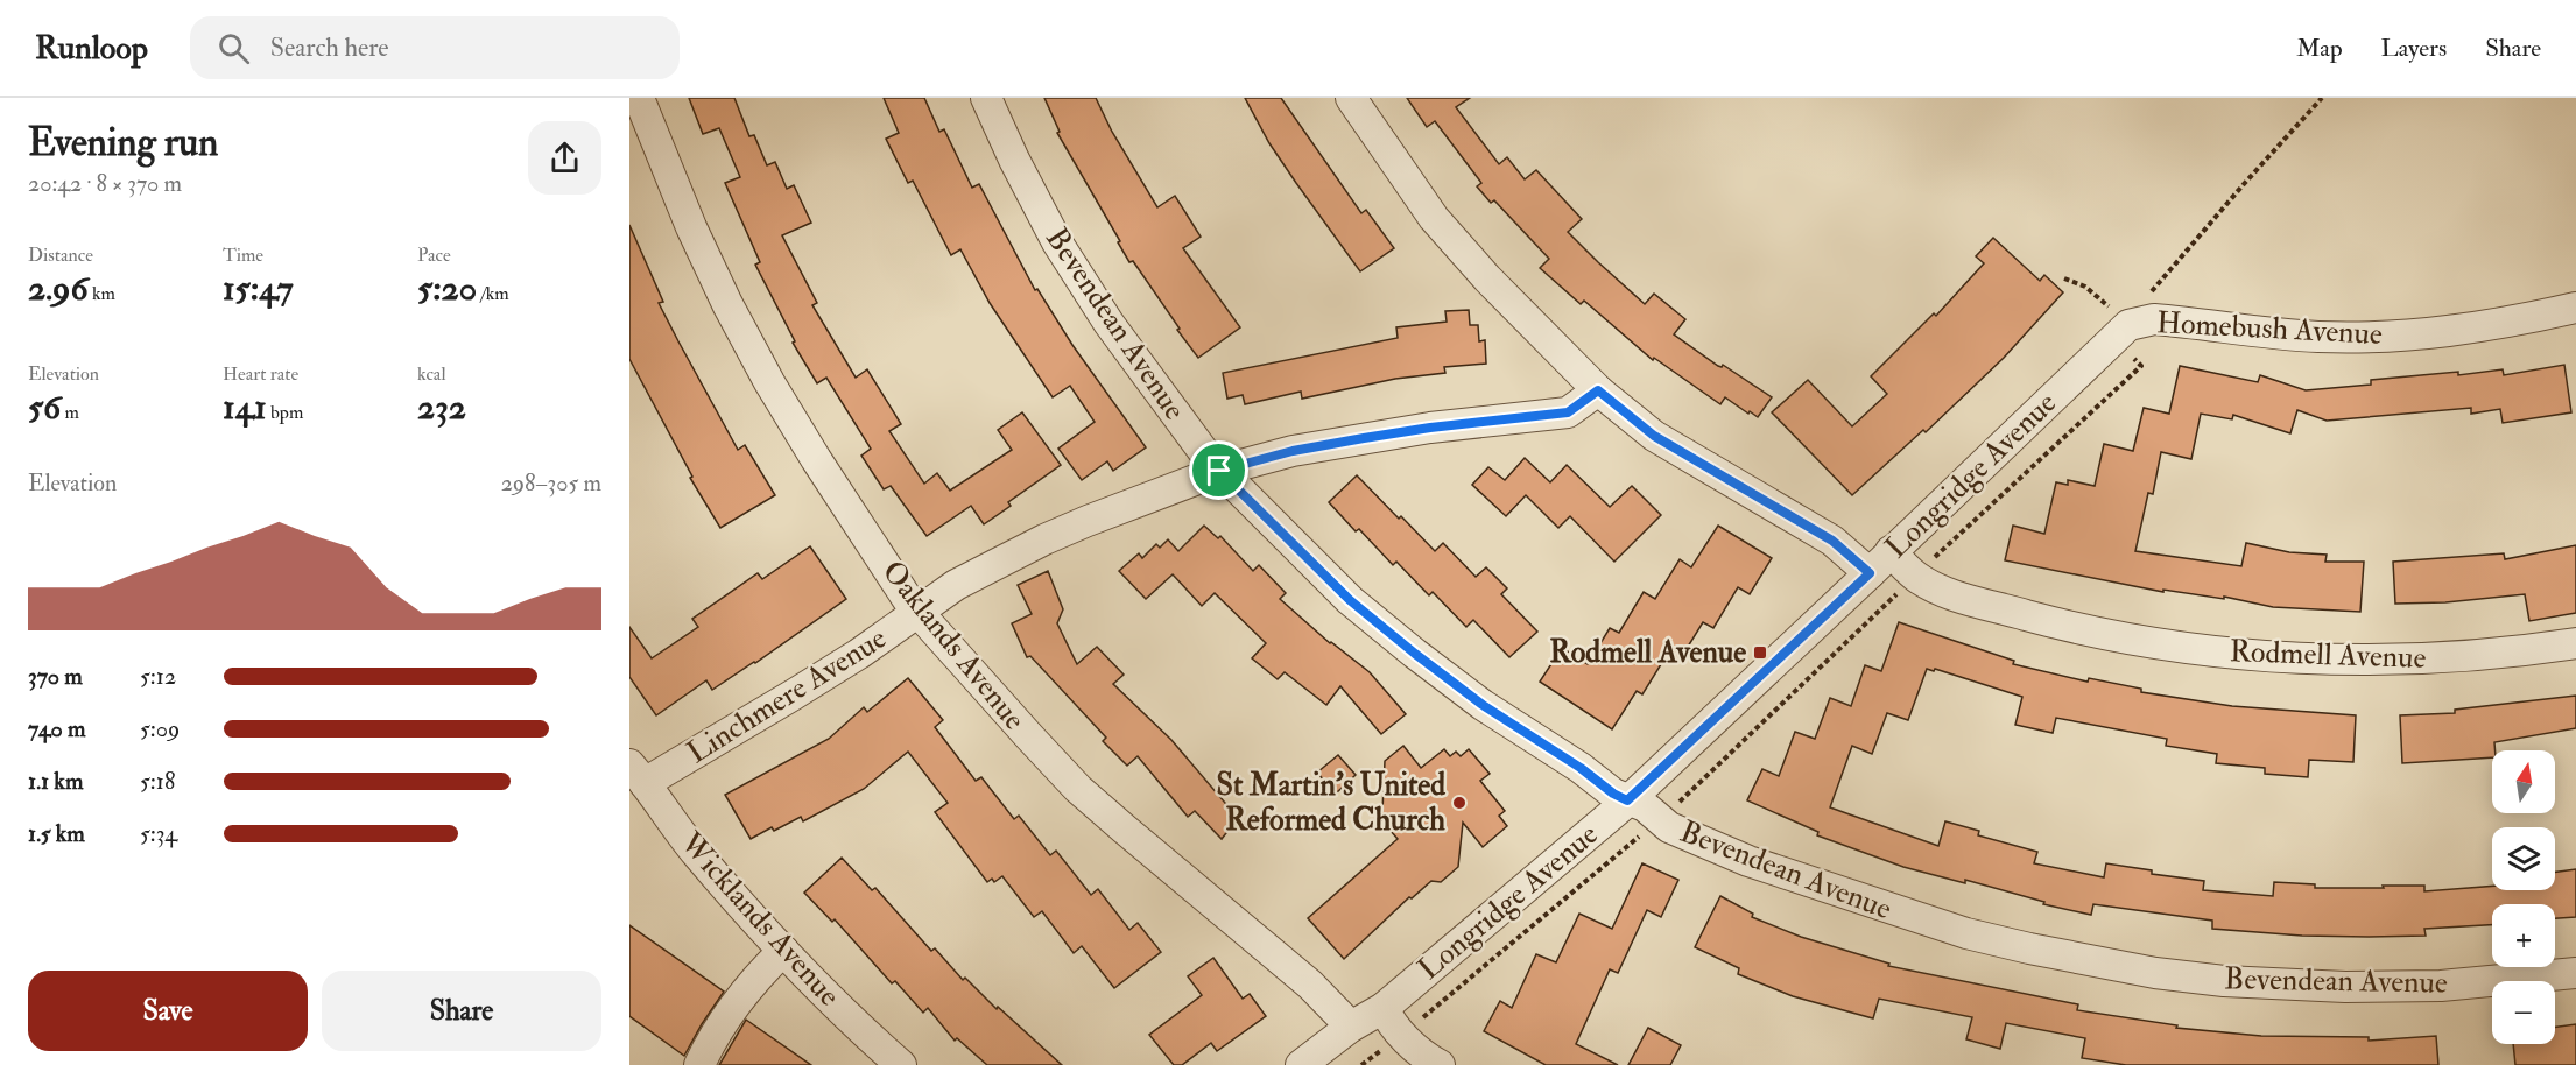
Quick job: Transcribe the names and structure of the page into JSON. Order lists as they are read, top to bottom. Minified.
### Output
{"streets":{"street":["Bevendean Avenue","Homebush Avenue","Longridge Avenue","Oaklands Avenue","Rodmell Avenue","Linchmere Avenue","Wicklands Avenue"]},"crossings":[["Bevendean Avenue","Longridge Avenue"],["Bevendean Avenue","Linchmere Avenue"],["Homebush Avenue","Longridge Avenue"],["Longridge Avenue","Oaklands Avenue"],["Longridge Avenue","Rodmell Avenue"],["Oaklands Avenue","Linchmere Avenue"],["Linchmere Avenue","Wicklands Avenue"]],"places":{"transit":["Rodmell Avenue"],"other":["St Martin's United Reformed Church"]},"north":"top","page":{"header":"Runloop","search":"Search here","nav":["Map","Layers","Share"],"heading":["Evening run","20:42 · 8 × 370 m"],"stats":[["Distance","2.96 km"],["Time","15:47"],["Pace","5:20 /km"],["Elevation","56 m"],["Heart rate","141 bpm"],["kcal","232"]],"chart":["Elevation","298–305 m"],"list":[{"name":"370 m","note":"5:12"},{"name":"740 m","note":"5:09"},{"name":"1.1 km","note":"5:18"},{"name":"1.5 km","note":"5:34"}],"map_buttons":["+","−"],"buttons":["Save","Share"]}}
